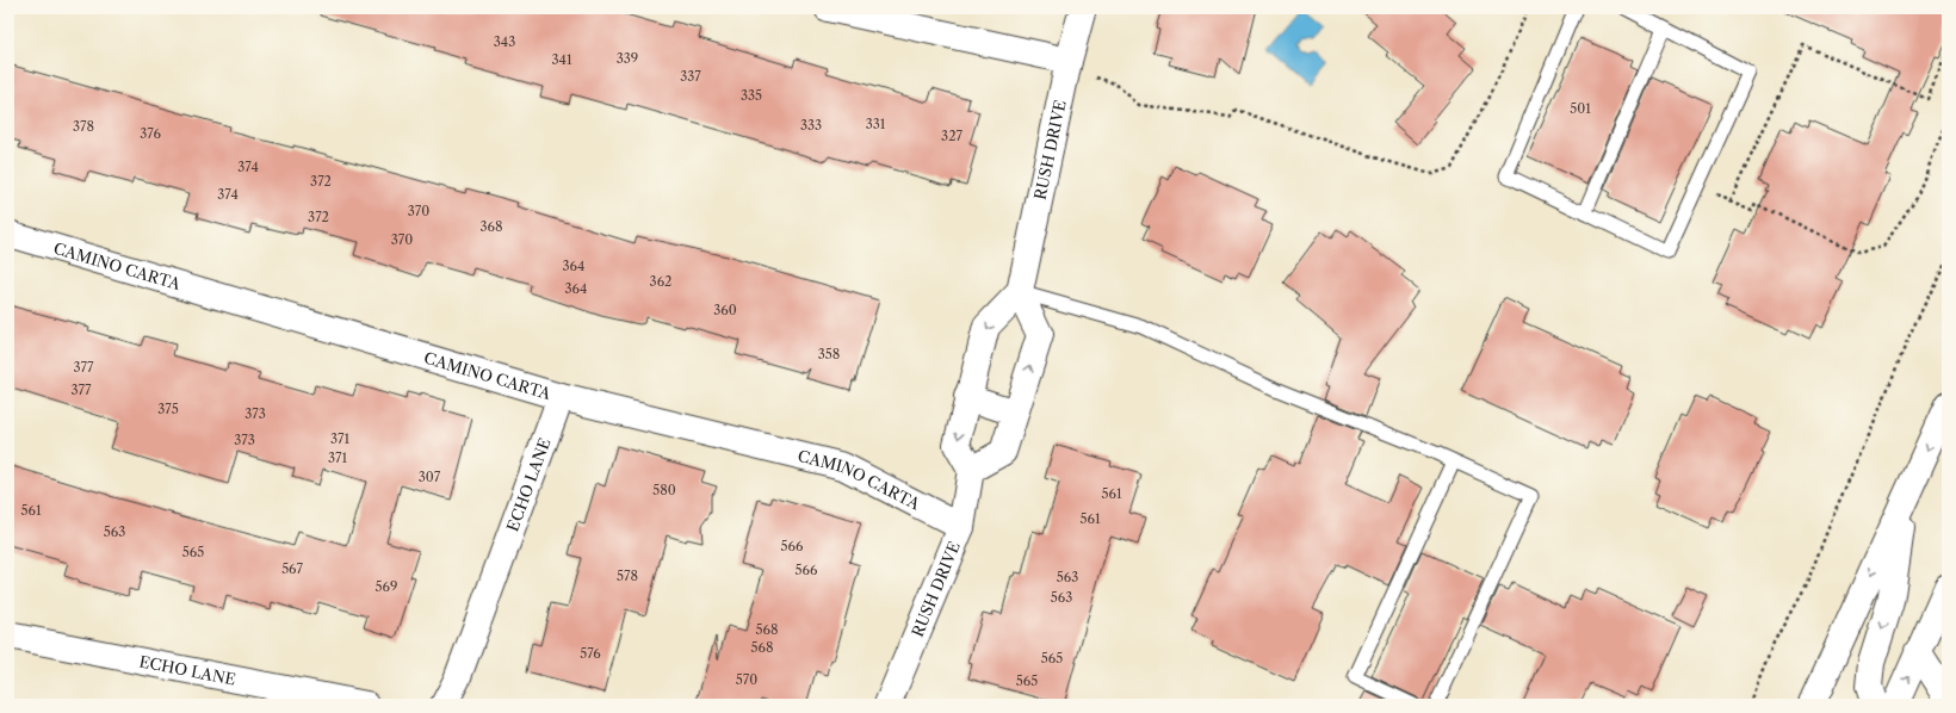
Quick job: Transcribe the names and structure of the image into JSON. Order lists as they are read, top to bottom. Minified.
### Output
{"streets":{"street":["RUSH DRIVE","CAMINO CARTA","ECHO LANE"]},"crossings":[["RUSH DRIVE","CAMINO CARTA"],["CAMINO CARTA","ECHO LANE"]],"house_numbers":["343","339","341","337","335","501","331","333","378","376","327","374","372","374","370","372","368","370","364","362","364","360","358","377","377","375","373","371","373","371","307","580","561","561","561","563","566","565","567","566","578","563","569","563","568","568","576","565","570","565"]}
